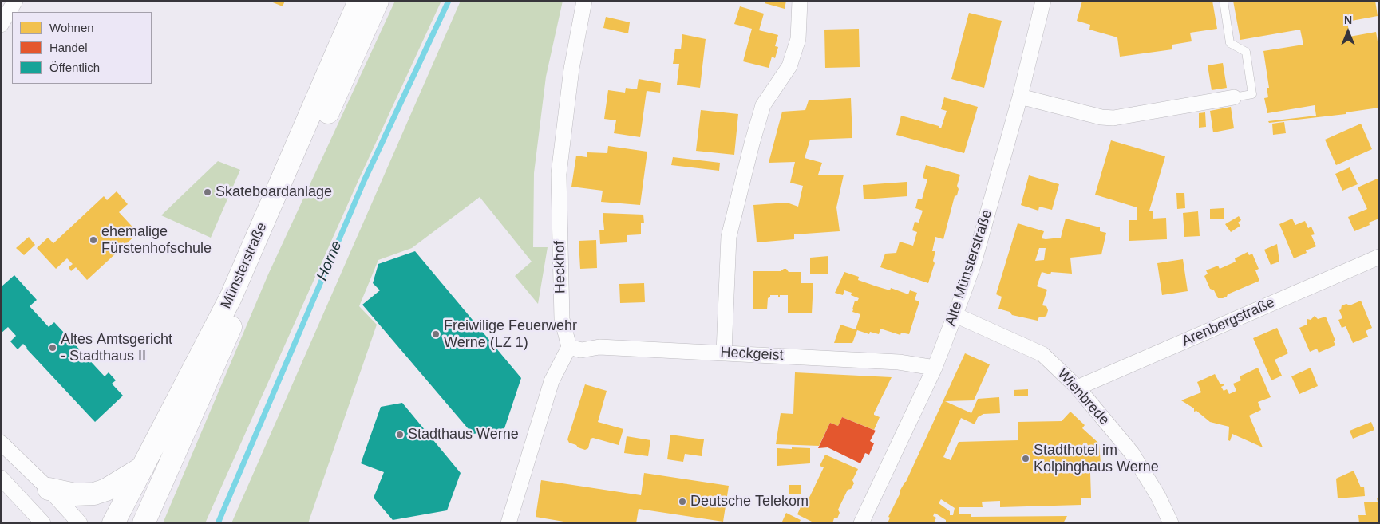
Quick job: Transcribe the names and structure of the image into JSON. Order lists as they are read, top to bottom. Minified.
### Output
{"streets":{"main road":["Münsterstraße"],"street":["Heckhof","Alte Münsterstraße","Arenbergstraße","Heckgeist","Wienbrede"]},"crossings":[["Heckhof","Heckgeist"],["Alte Münsterstraße","Heckgeist"],["Alte Münsterstraße","Wienbrede"],["Arenbergstraße","Wienbrede"]],"water":["Horne"],"places":["Skateboardanlage","ehemalige Fürstenhofschule","Freiwilige Feuerwehr Werne (LZ 1)","Altes Amtsgericht - Stadthaus II","Stadthaus Werne","Stadthotel im Kolpinghaus Werne","Deutsche Telekom"],"legend":["Wohnen","Handel","Öffentlich"],"north":"top"}
